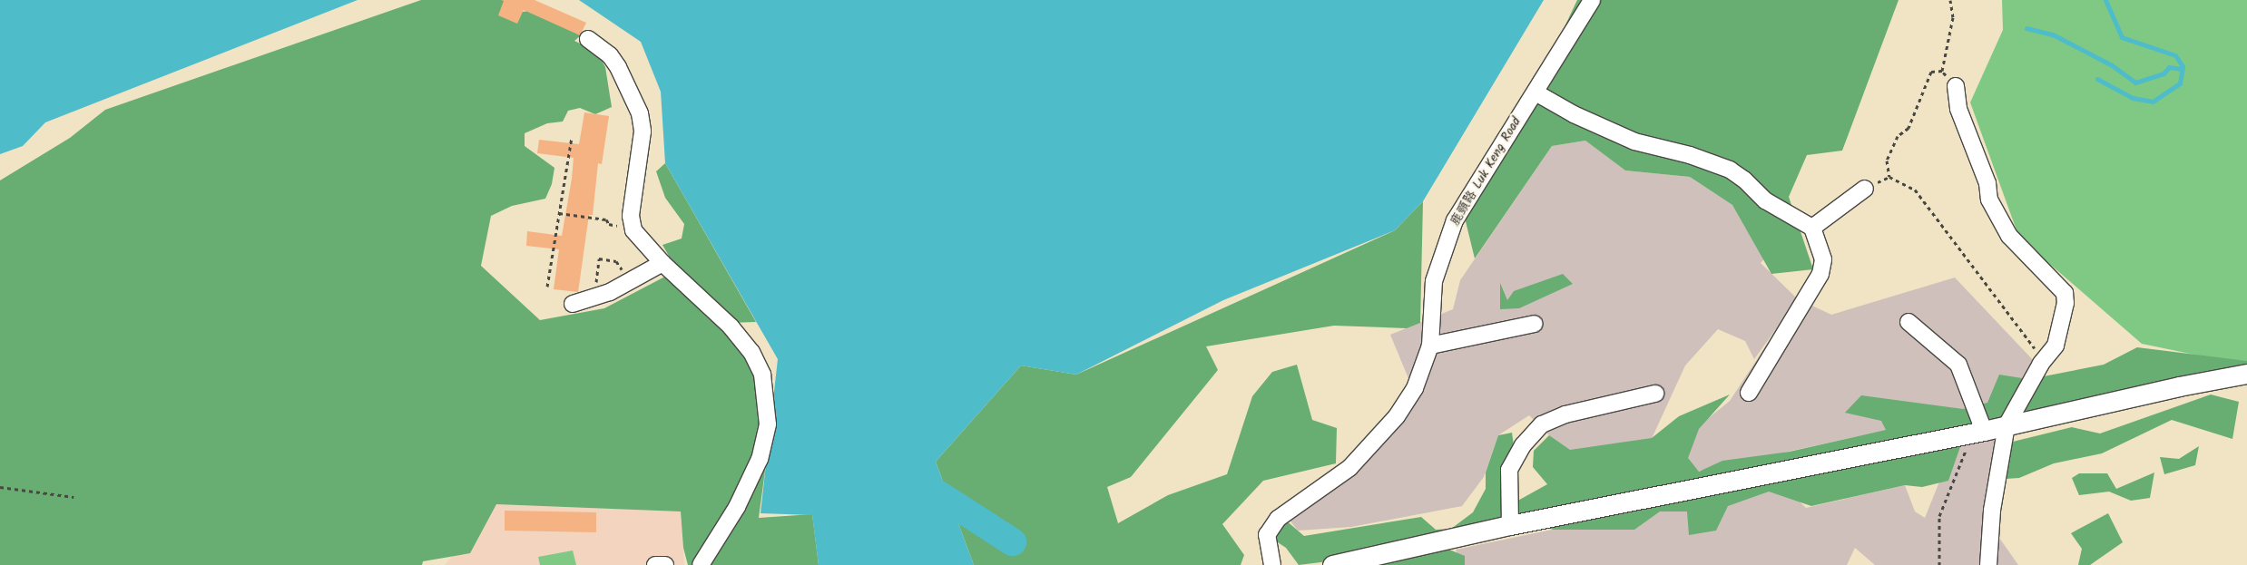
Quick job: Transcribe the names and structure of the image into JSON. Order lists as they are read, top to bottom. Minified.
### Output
{"streets":{"street":["鹿頸路 Luk Keng Road"]}}
